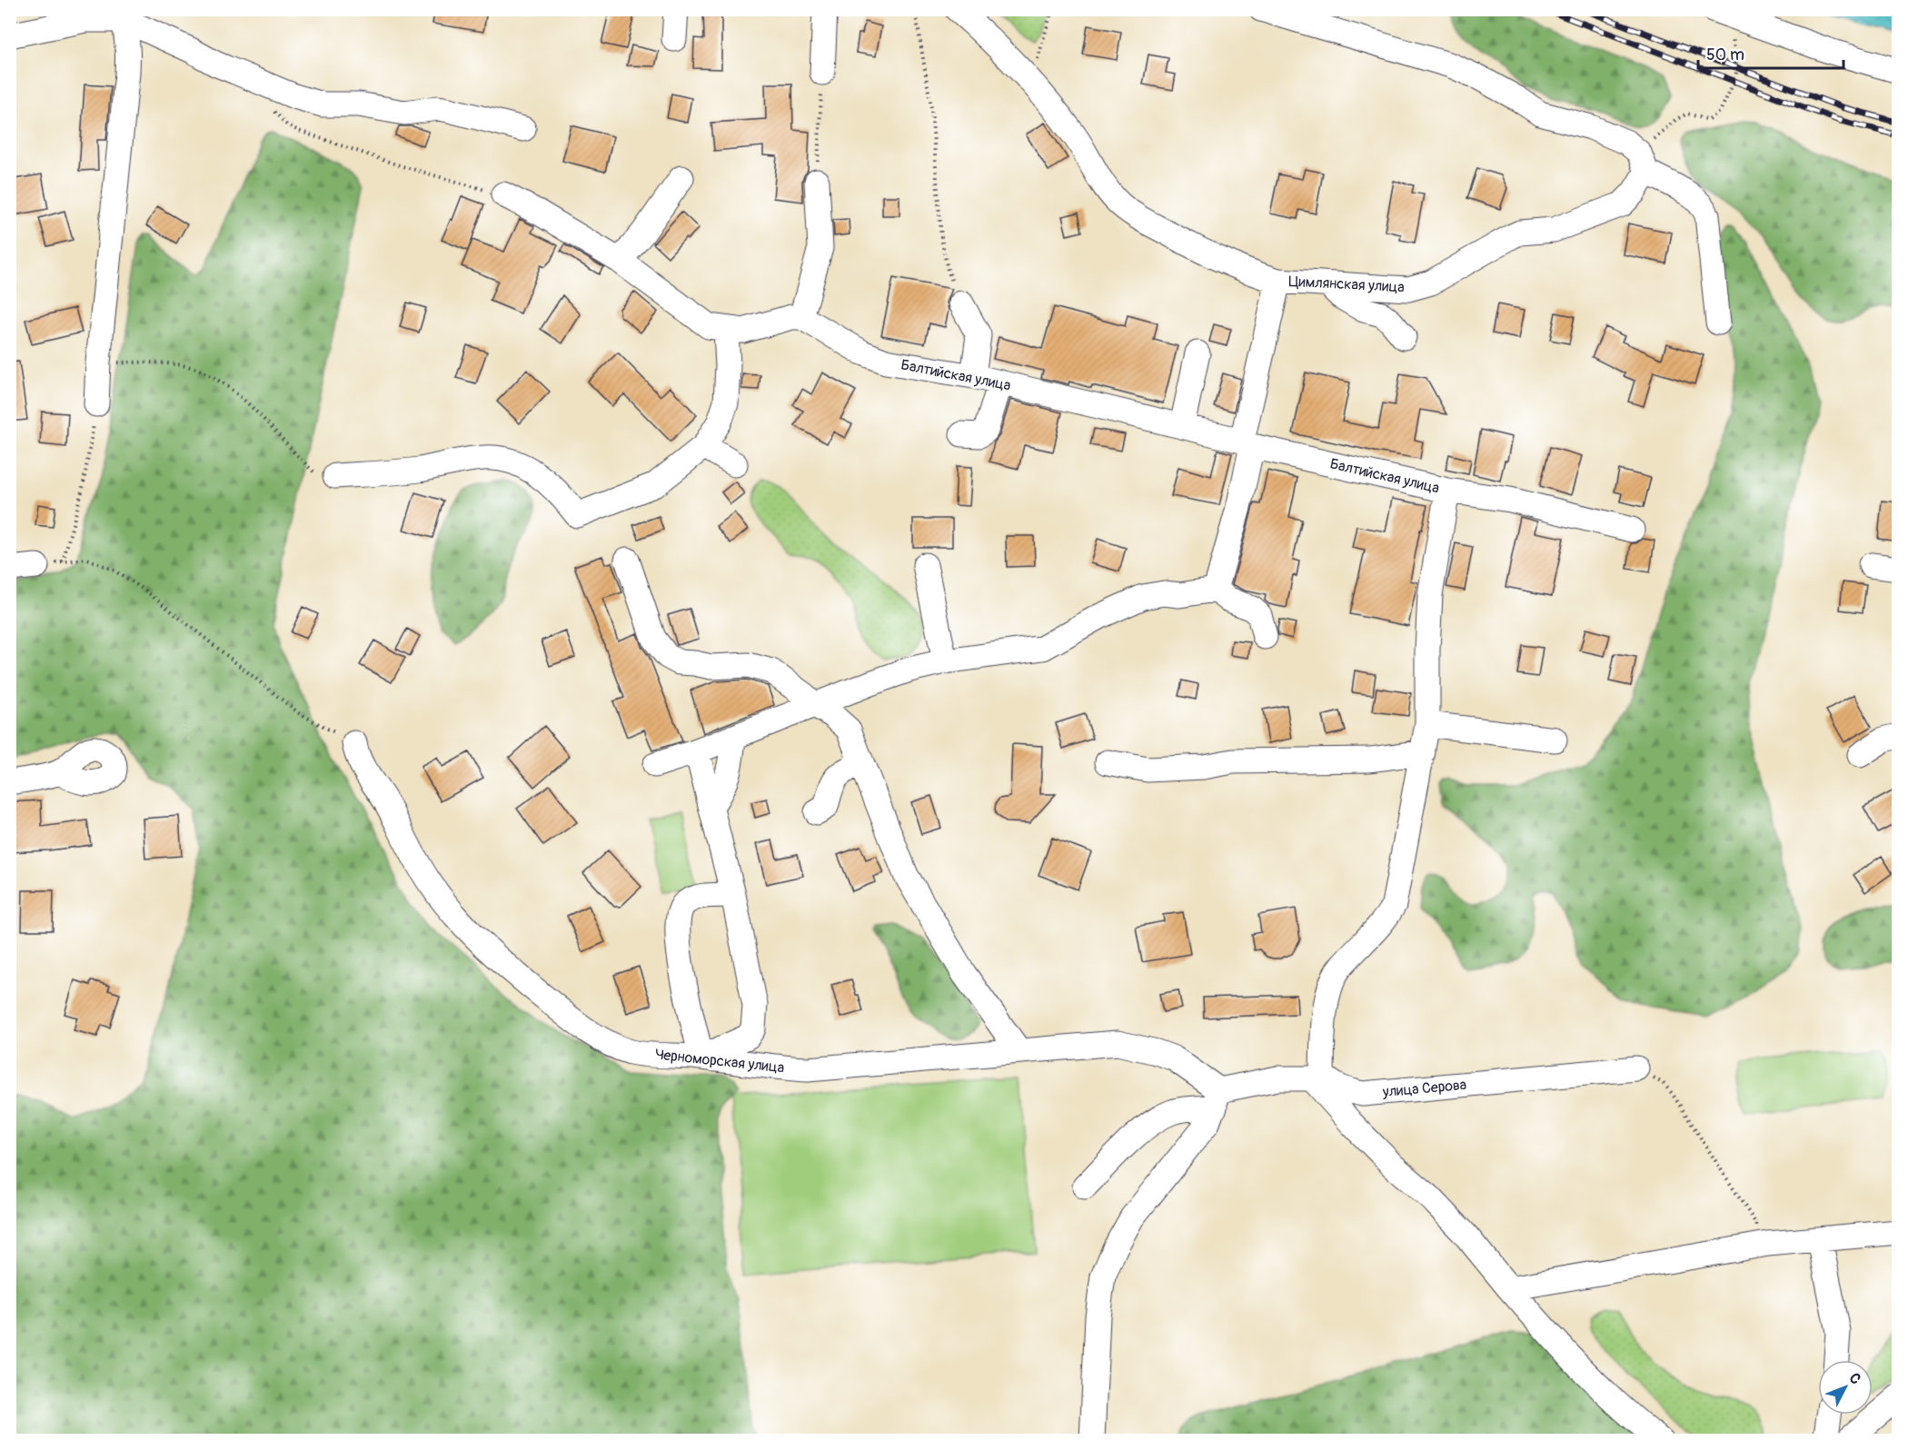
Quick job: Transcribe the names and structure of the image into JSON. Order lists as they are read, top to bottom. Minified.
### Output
{"streets":{"street":["Цимлянская улица","Балтийская улица","Черноморская улица","улица Серова"]},"crossings":[["Балтийская улица","улица Серова"]],"scale_bar":"50 m","north":"top right"}
